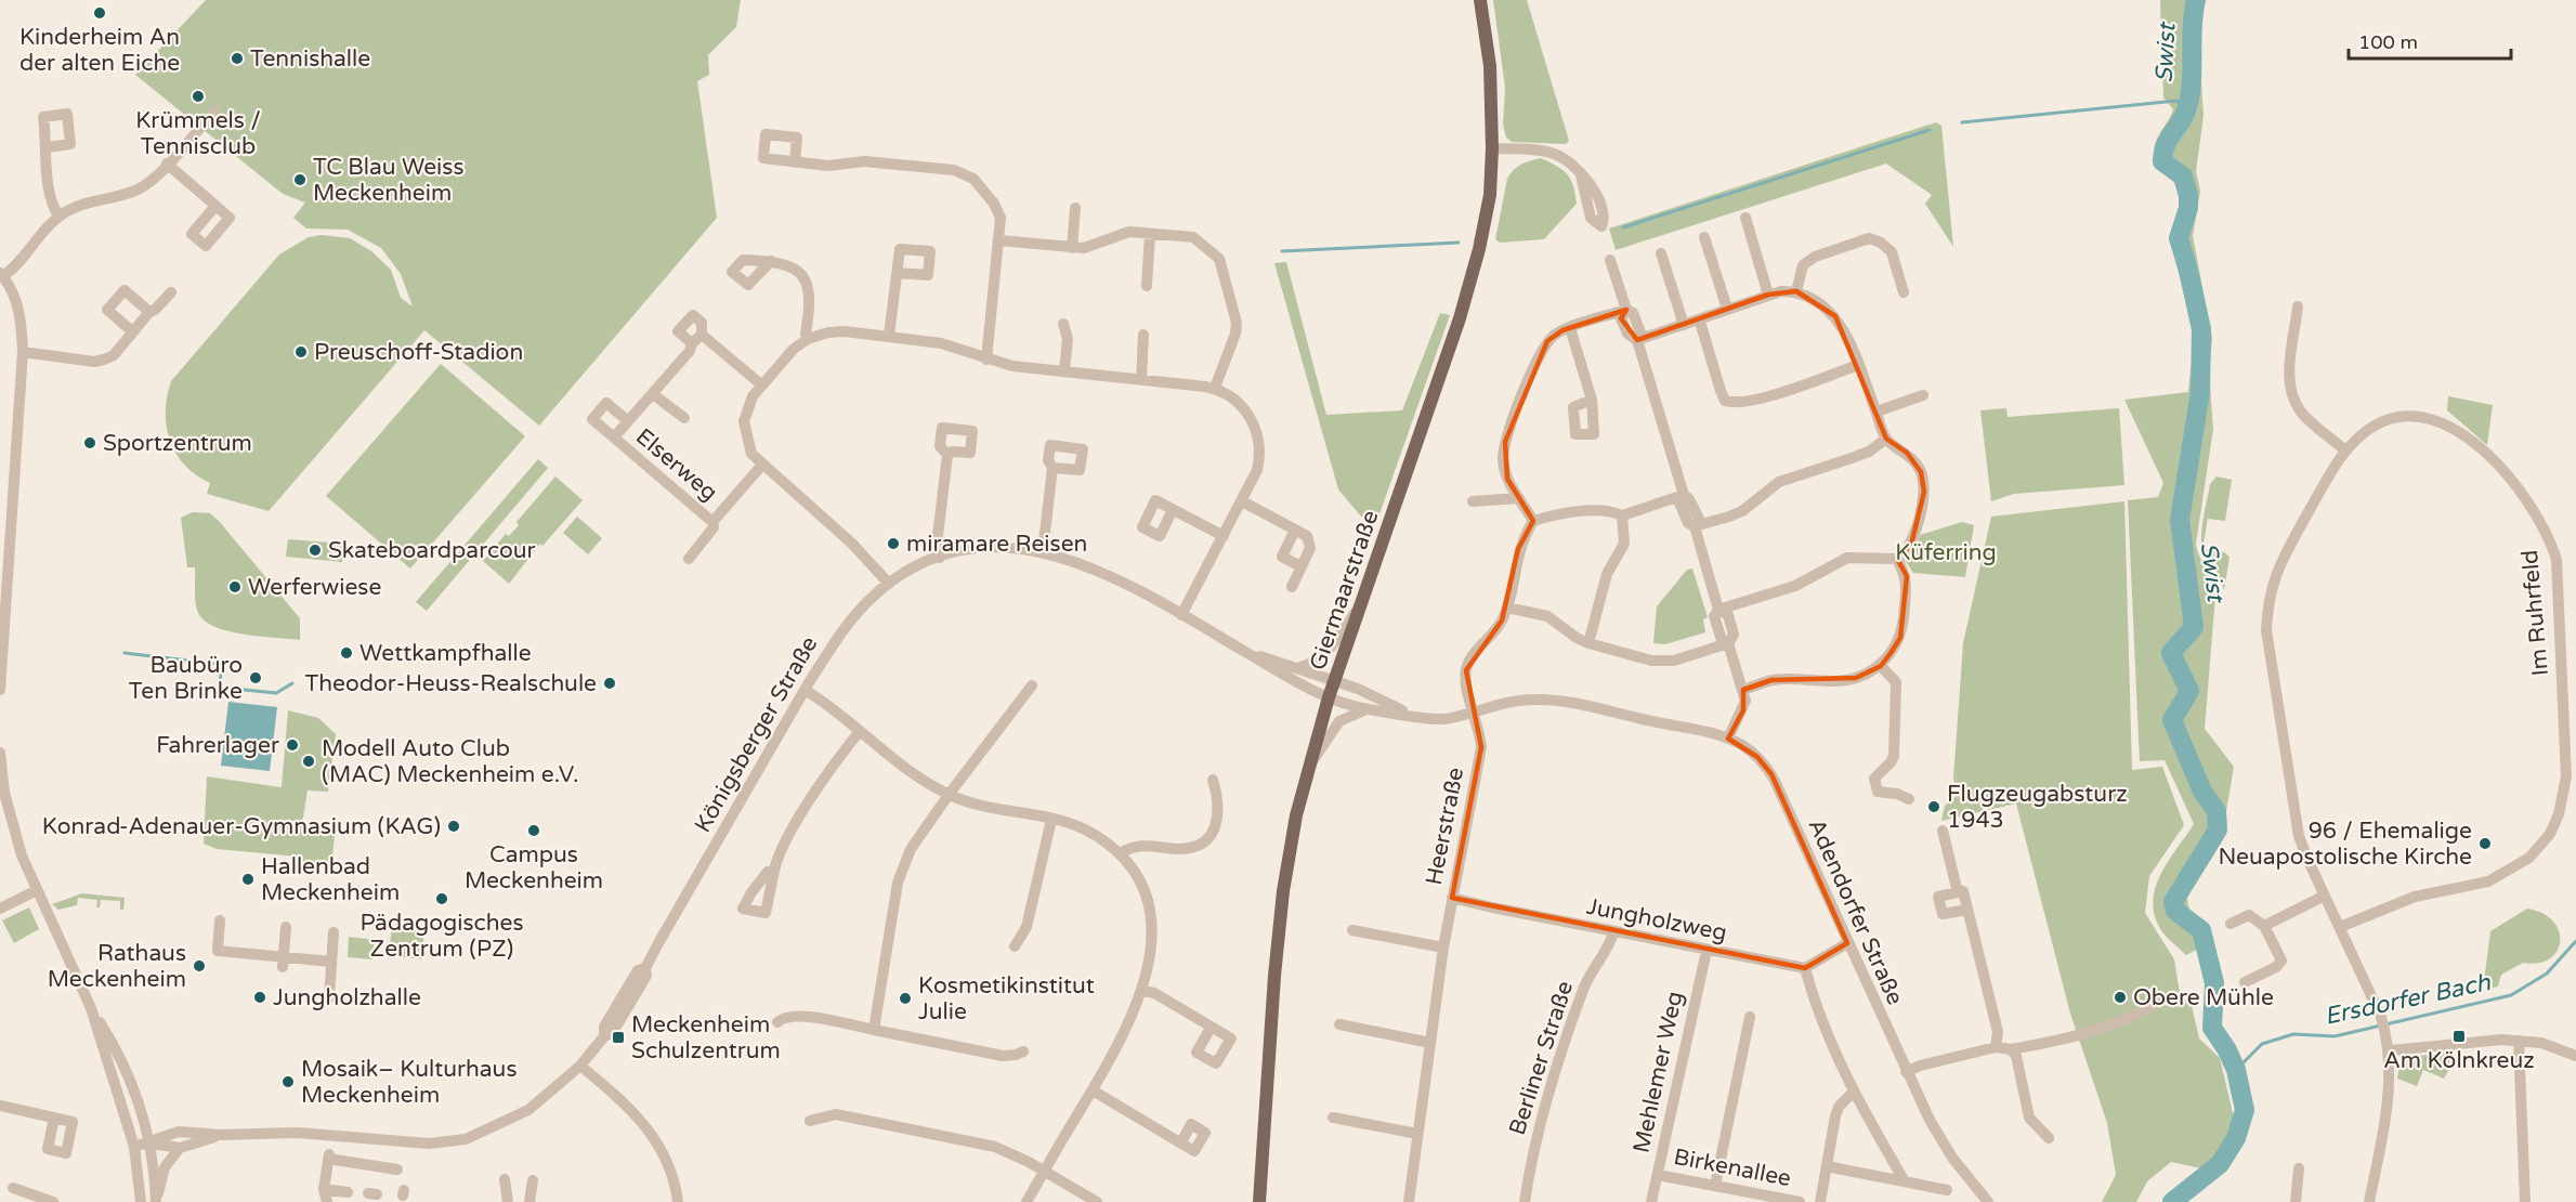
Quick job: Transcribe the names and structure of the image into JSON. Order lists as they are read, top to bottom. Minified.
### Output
{"streets":{"main road":["Giermaarstraße"],"street":["Elserweg","Im Ruhrfeld","Königsberger Straße","Heerstraße","Adendorfer Straße","Jungholzweg","Berliner Straße","Mehlemer Weg","Birkenallee"]},"crossings":[["Giermaarstraße","Königsberger Straße"],["Heerstraße","Jungholzweg"],["Jungholzweg","Berliner Straße"],["Jungholzweg","Mehlemer Weg"],["Mehlemer Weg","Birkenallee"]],"water":["Swist","Ersdorfer Bach"],"parks":["Küferring"],"places":{"other":["Kinderheim An der alten Eiche","Tennishalle","Krümmels / Tennisclub","TC Blau Weiss Meckenheim","Preuschoff-Stadion","Sportzentrum","miramare Reisen","Skateboardparcour","Werferwiese","Wettkampfhalle","Baubüro Ten Brinke","Theodor-Heuss-Realschule","Fahrerlager","Modell Auto Club (MAC) Meckenheim e.V.","Flugzeugabsturz 1943","Konrad-Adenauer-Gymnasium (KAG)","Campus Meckenheim","96 / Ehemalige Neuapostolische Kirche","Hallenbad Meckenheim","Pädagogisches Zentrum (PZ)","Rathaus Meckenheim","Jungholzhalle","Obere Mühle","Kosmetikinstitut Julie","Mosaik– Kulturhaus Meckenheim"],"transit":["Am Kölnkreuz","Meckenheim Schulzentrum"]},"scale_bar":"100 m"}
